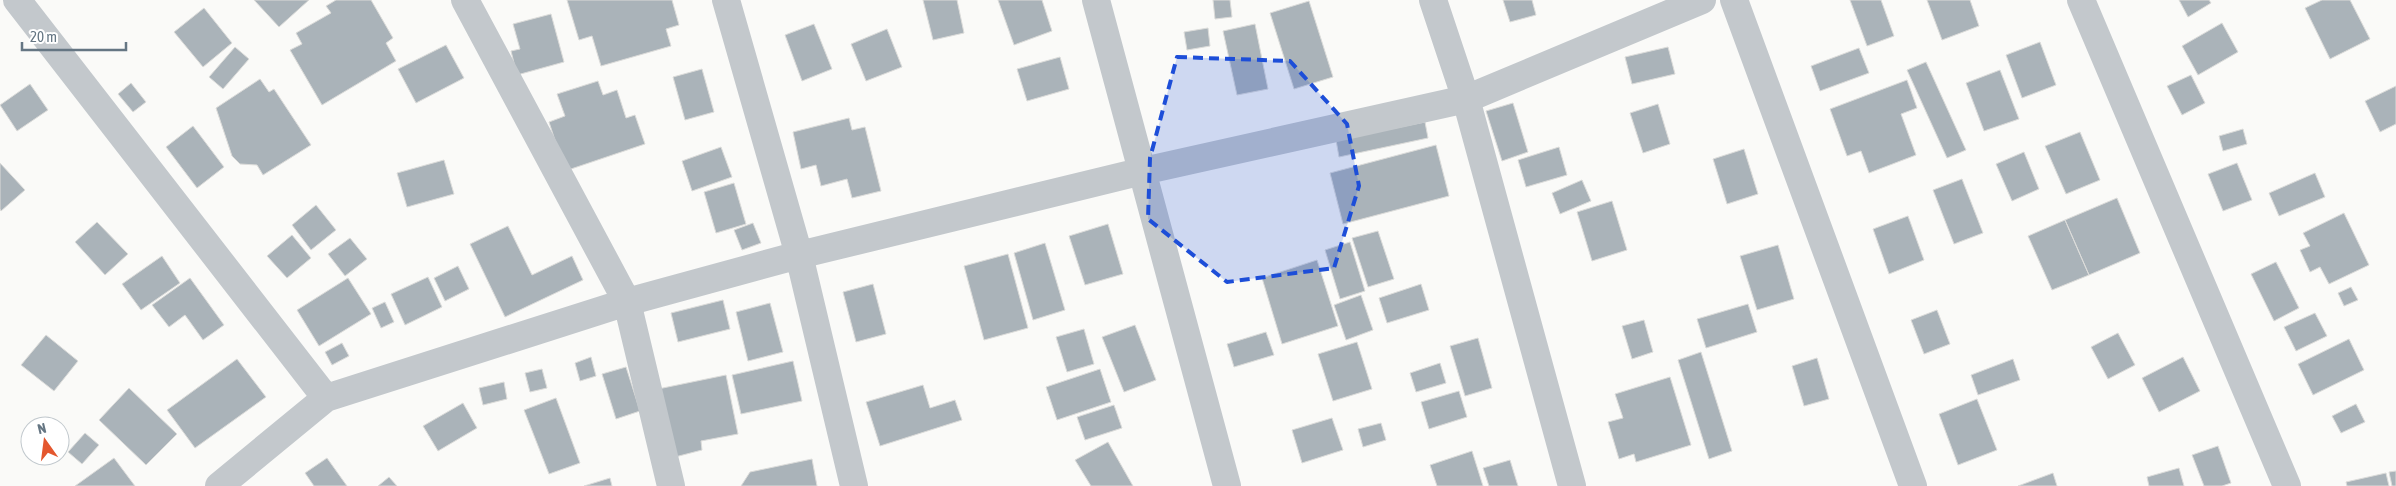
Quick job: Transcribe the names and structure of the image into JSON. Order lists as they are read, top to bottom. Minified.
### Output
{"scale_bar":"20 m","north":"top"}
